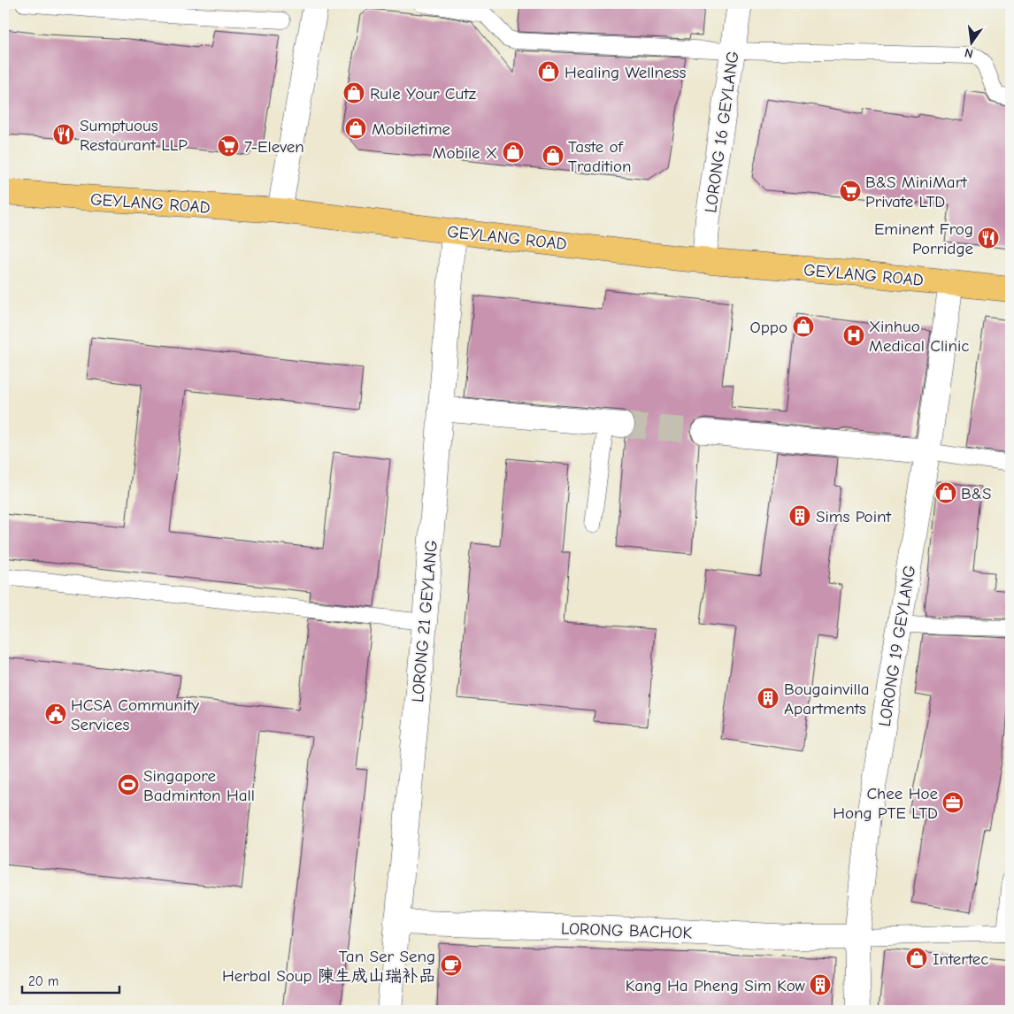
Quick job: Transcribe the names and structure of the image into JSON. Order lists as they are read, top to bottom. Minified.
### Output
{"streets":{"main road":["GEYLANG ROAD"],"street":["LORONG 16 GEYLANG","LORONG 21 GEYLANG","LORONG 19 GEYLANG","LORONG BACHOK"]},"crossings":[["LORONG 16 GEYLANG","GEYLANG ROAD"],["GEYLANG ROAD","LORONG 21 GEYLANG"],["GEYLANG ROAD","LORONG 19 GEYLANG"],["LORONG 21 GEYLANG","LORONG BACHOK"],["LORONG 19 GEYLANG","LORONG BACHOK"]],"places":{"shop":["Healing Wellness","Rule Your Cutz","Mobiletime","Mobile X","Taste of Tradition","Oppo","B&S","Intertec"],"restaurant":["Sumptuous Restaurant LLP","Eminent Frog Porridge"],"supermarket":["7-Eleven","B&S MiniMart Private LTD"],"hospital":["Xinhuo Medical Clinic"],"building":["Sims Point","Bougainvilla Apartments","Kang Ha Pheng Sim Kow"],"public building":["HCSA Community Services"],"sports":["Singapore Badminton Hall"],"office":["Chee Hoe Hong PTE LTD"],"cafe":["Tan Ser Seng Herbal Soup 陳生成山瑞补品"]},"scale_bar":"20 m","north":"bottom"}
